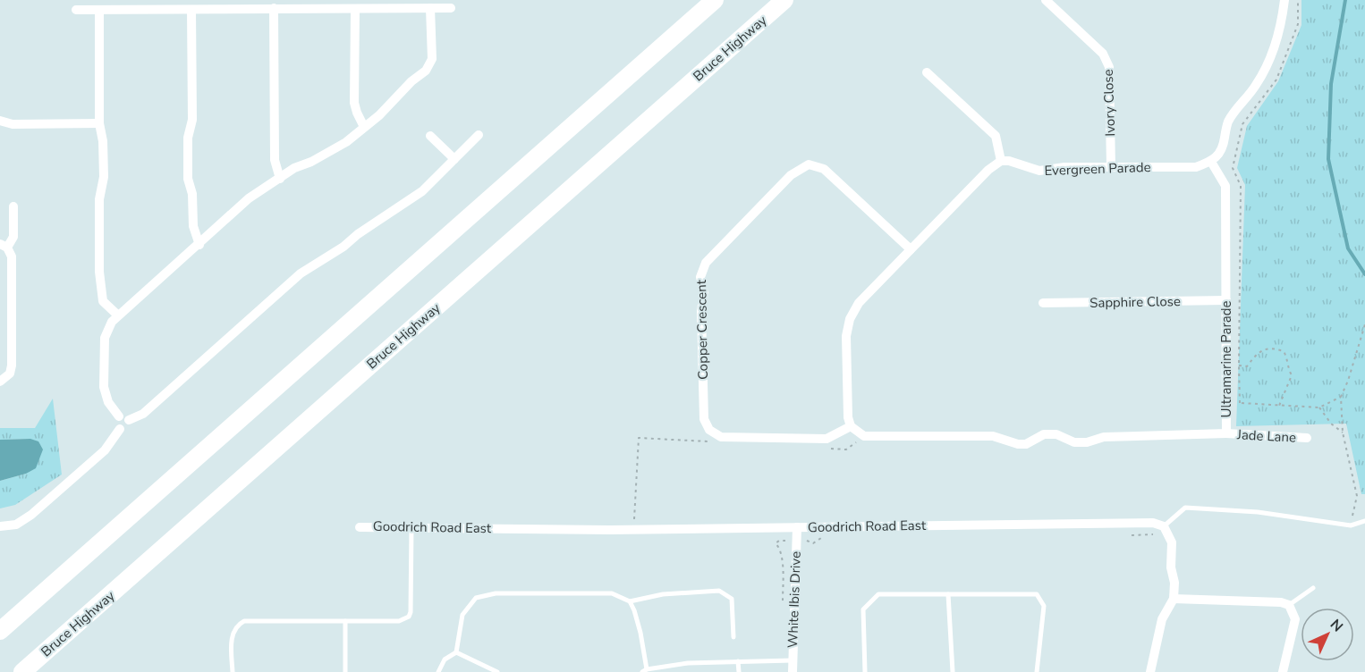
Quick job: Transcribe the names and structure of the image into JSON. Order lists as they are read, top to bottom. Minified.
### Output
{"streets":{"highway":["Bruce Highway"],"street":["Ivory Close","Evergreen Parade","Sapphire Close","Copper Crescent","Ultramarine Parade","Jade Lane","Goodrich Road East","White Ibis Drive"]},"crossings":[["Ivory Close","Evergreen Parade"],["Evergreen Parade","Ultramarine Parade"],["Sapphire Close","Ultramarine Parade"],["Ultramarine Parade","Jade Lane"],["Goodrich Road East","White Ibis Drive"]],"north":"top right"}
